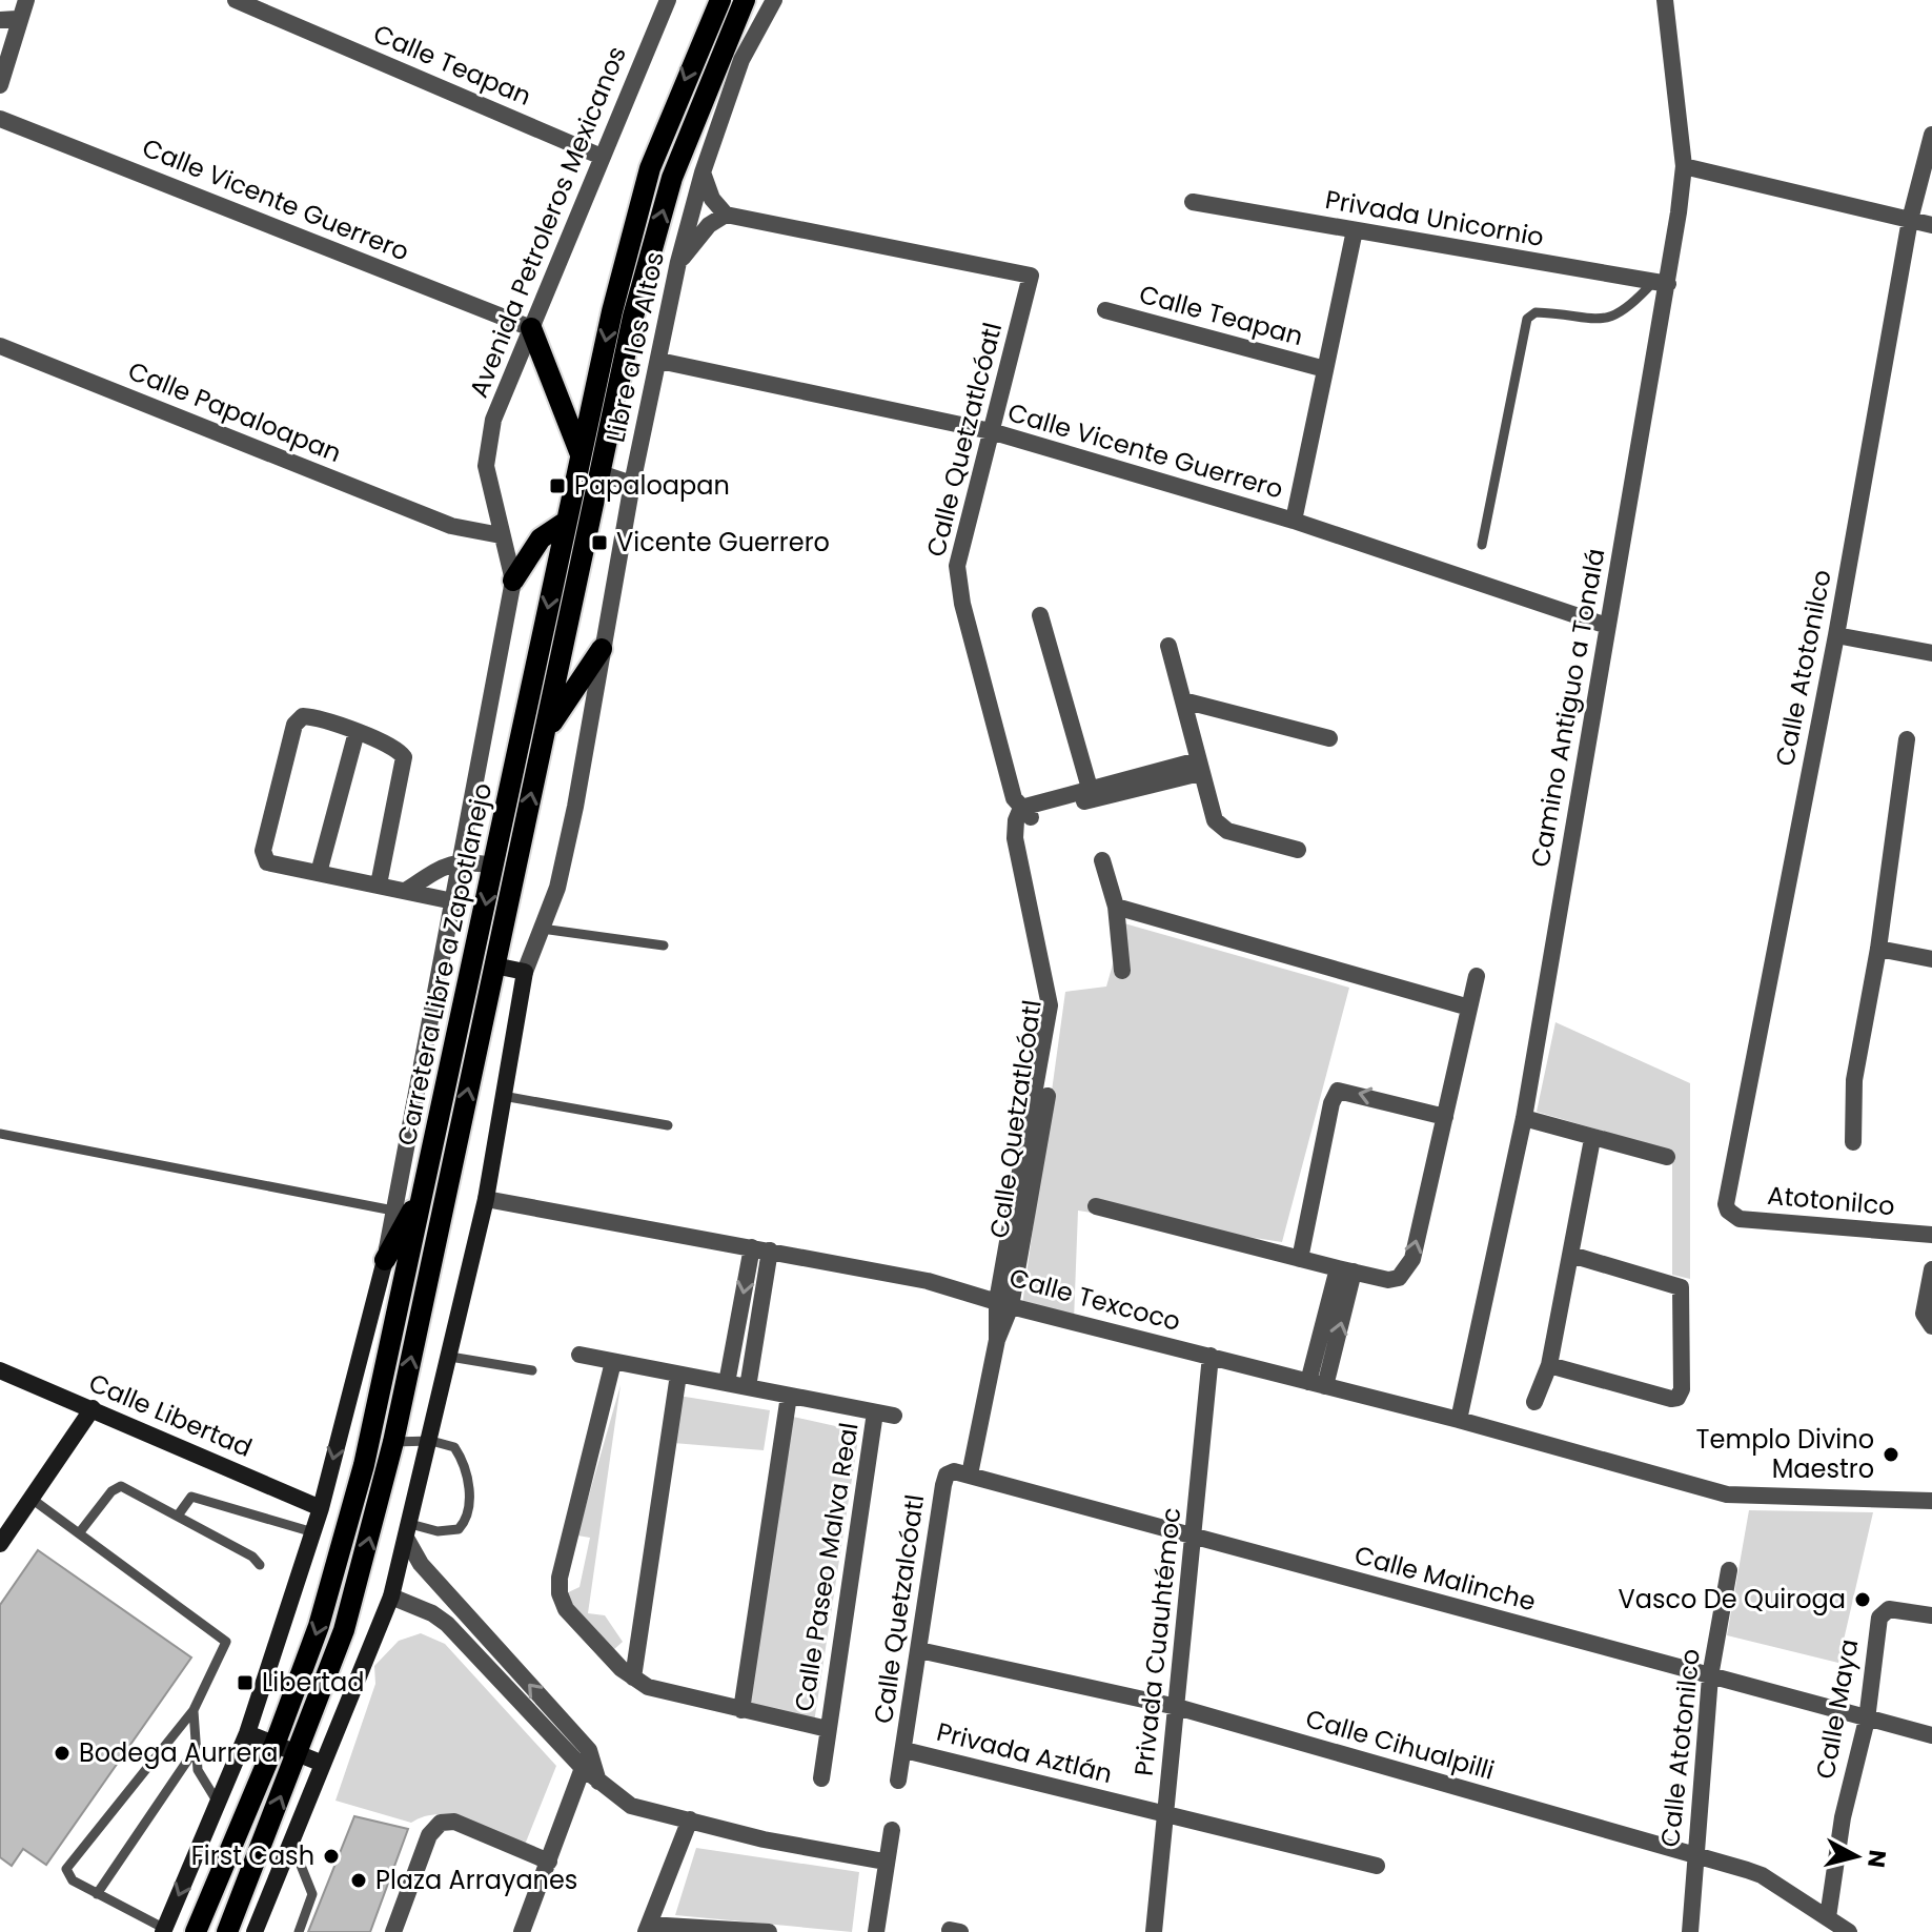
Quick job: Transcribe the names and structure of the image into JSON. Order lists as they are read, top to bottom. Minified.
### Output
{"streets":{"main road":["Carretera Libre a Zapotlanejo"],"street":["Calle Teapan","Calle Vicente Guerrero","Privada Unicornio","Avenida Petroleros Mexicanos","Libre a los Altos","Calle Papaloapan","Calle Quetzatlcóatl","Calle Atotonilco","Camino Antiguo a Tonalá","Atotonilco","Calle Texcoco","Calle Libertad","Calle Paseo Malva Real","Calle Malinche","Calle Quetzalcóatl","Privada Cuauhtémoc","Calle Maya","Calle Cihualpilli","Privada Aztlán"]},"crossings":[["Calle Teapan","Avenida Petroleros Mexicanos"],["Calle Vicente Guerrero","Avenida Petroleros Mexicanos"],["Calle Vicente Guerrero","Libre a los Altos"],["Calle Vicente Guerrero","Calle Quetzatlcóatl"],["Calle Vicente Guerrero","Camino Antiguo a Tonalá"],["Privada Unicornio","Camino Antiguo a Tonalá"],["Avenida Petroleros Mexicanos","Calle Papaloapan"],["Libre a los Altos","Carretera Libre a Zapotlanejo"],["Calle Quetzatlcóatl","Calle Texcoco"],["Calle Quetzatlcóatl","Calle Malinche"],["Calle Atotonilco","Atotonilco"],["Calle Atotonilco","Calle Malinche"],["Calle Atotonilco","Calle Cihualpilli"],["Camino Antiguo a Tonalá","Calle Texcoco"],["Calle Texcoco","Privada Cuauhtémoc"],["Calle Malinche","Calle Quetzalcóatl"],["Calle Malinche","Privada Cuauhtémoc"],["Calle Malinche","Calle Maya"],["Calle Quetzalcóatl","Calle Cihualpilli"],["Calle Quetzalcóatl","Privada Aztlán"],["Privada Cuauhtémoc","Calle Cihualpilli"],["Privada Cuauhtémoc","Privada Aztlán"],["Calle Maya","Calle Cihualpilli"]],"places":{"transit":["Papaloapan","Vicente Guerrero","Libertad"],"other":["Templo Divino Maestro","Vasco De Quiroga","Bodega Aurrera","First Cash","Plaza Arrayanes"]},"north":"right"}
